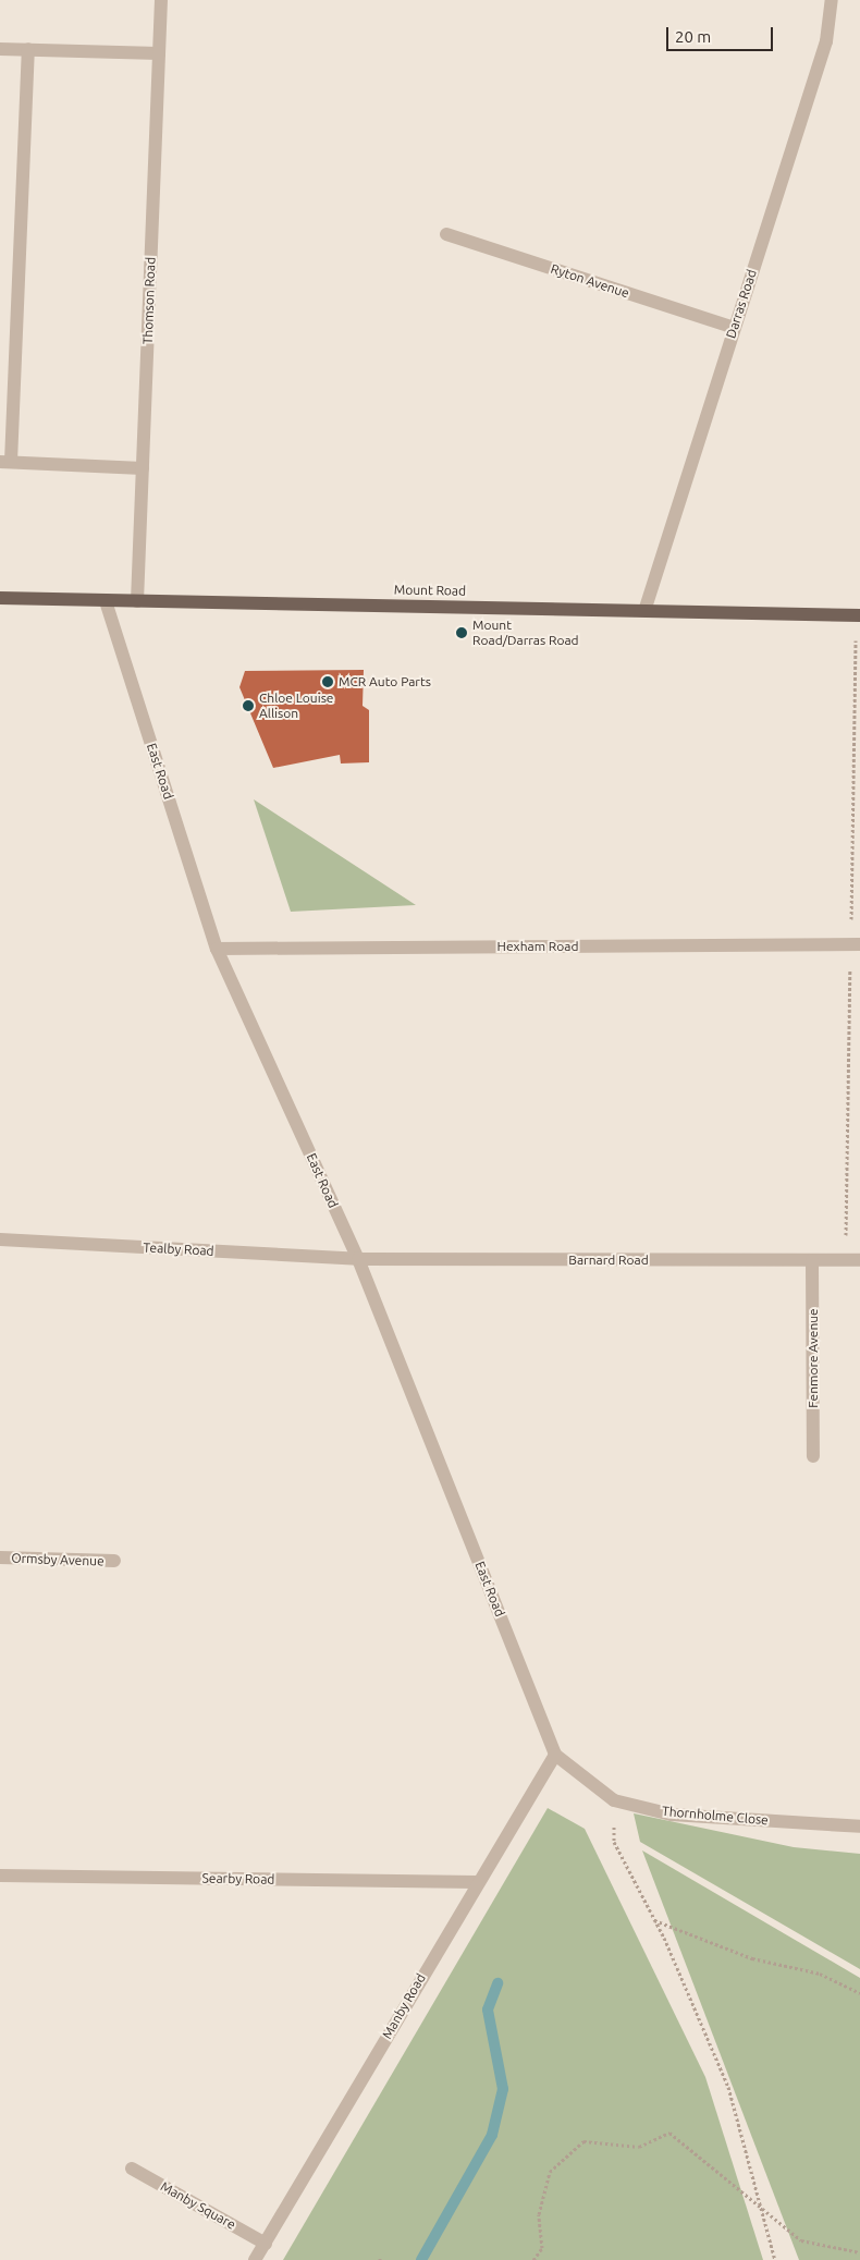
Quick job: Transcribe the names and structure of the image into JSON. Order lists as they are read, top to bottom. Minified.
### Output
{"streets":{"main road":["Mount Road"],"street":["Ryton Avenue","Thomson Road","Darras Road","East Road","Hexham Road","Tealby Road","Barnard Road","Fenmore Avenue","Ormsby Avenue","Thornholme Close","Searby Road","Manby Road","Manby Square"]},"crossings":[["Ryton Avenue","Darras Road"],["Thomson Road","Mount Road"],["Darras Road","Mount Road"],["Mount Road","East Road"],["East Road","Hexham Road"],["East Road","Tealby Road"],["East Road","Barnard Road"],["East Road","Thornholme Close"],["East Road","Manby Road"],["Tealby Road","Barnard Road"],["Barnard Road","Fenmore Avenue"],["Thornholme Close","Manby Road"],["Searby Road","Manby Road"],["Manby Road","Manby Square"]],"places":["Mount Road/Darras Road","MCR Auto Parts","Chloe Louise Allison"],"scale_bar":"20 m"}
